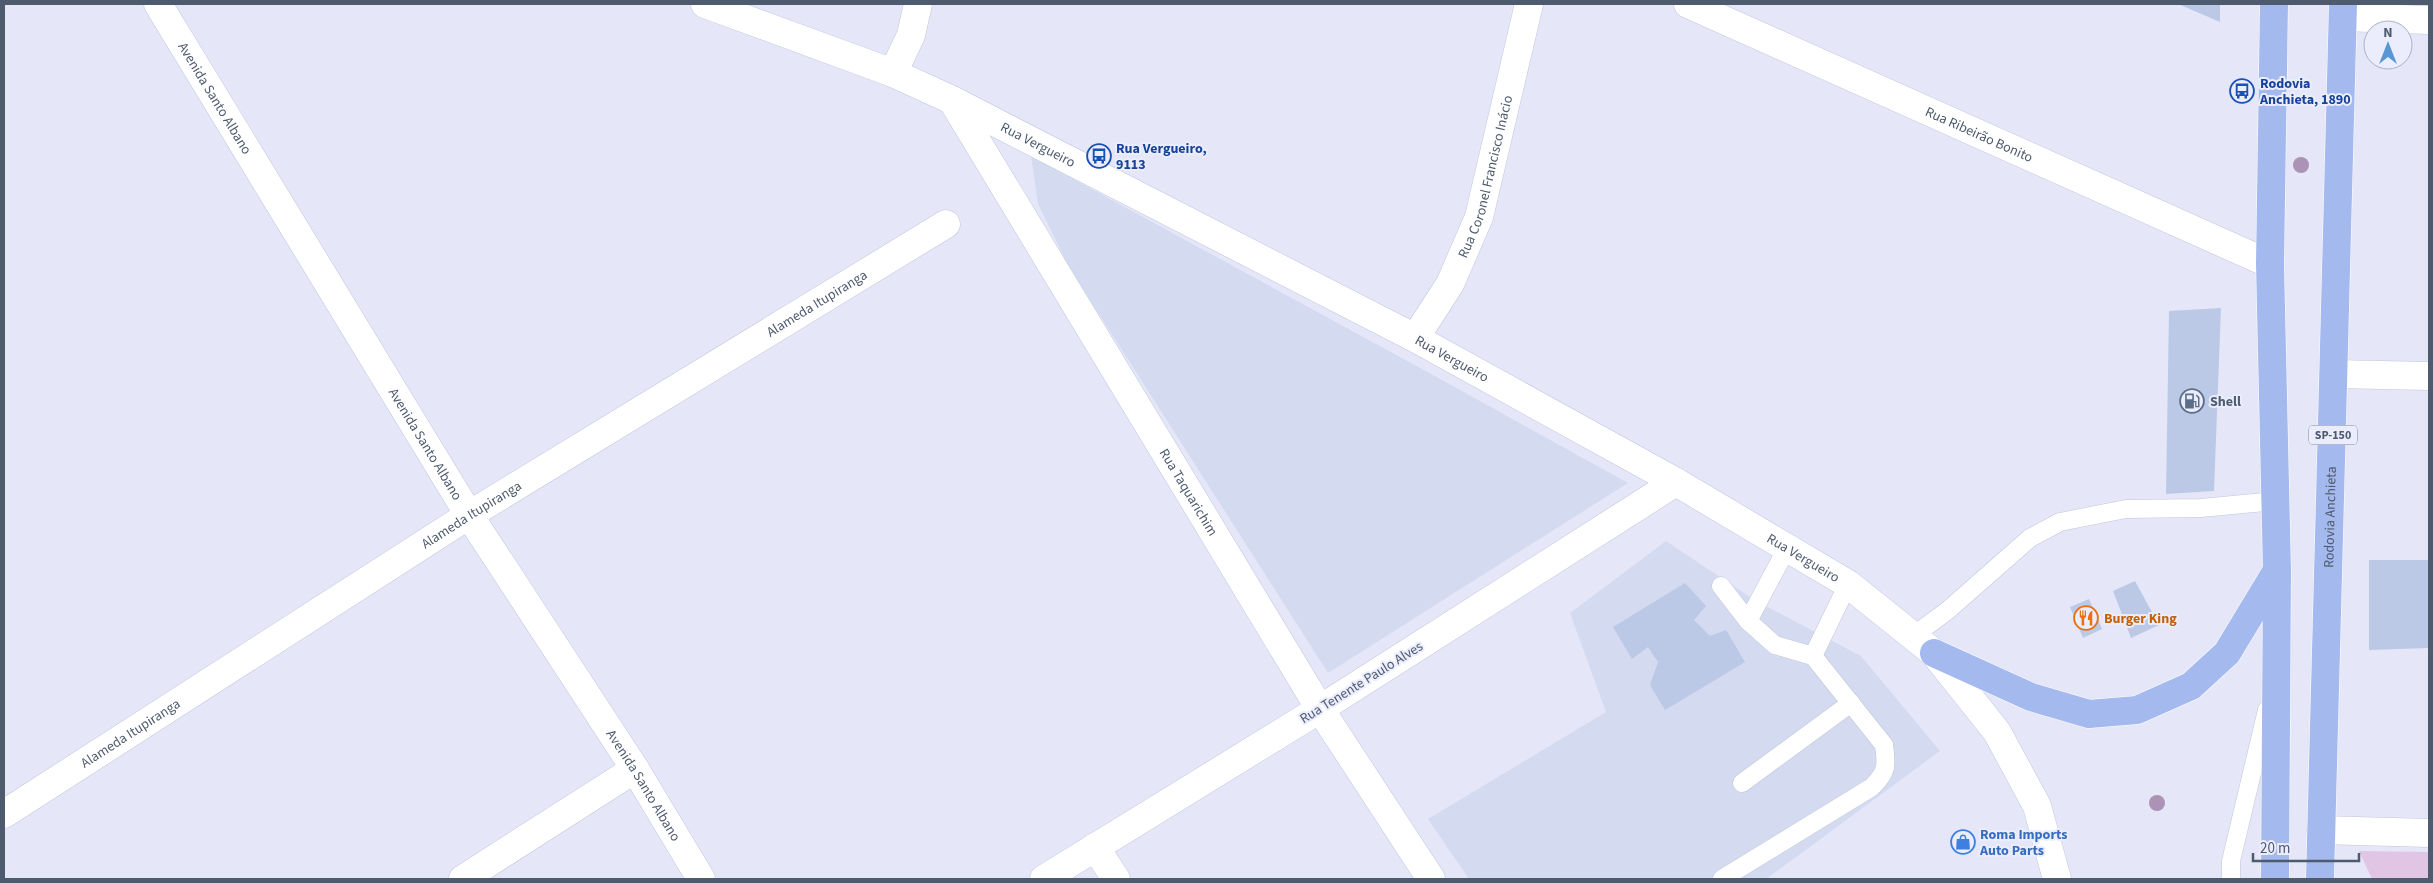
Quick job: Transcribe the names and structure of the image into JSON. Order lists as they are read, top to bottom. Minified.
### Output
{"streets":{"highway":["SP-150","Rodovia Anchieta"],"street":["Avenida Santo Albano","Rua Ribeirão Bonito","Rua Vergueiro","Rua Coronel Francisco Inácio","Alameda Itupiranga","Rua Taquarichim","Rua Tenente Paulo Alves"]},"crossings":[["Avenida Santo Albano","Alameda Itupiranga"],["Rua Vergueiro","Rua Coronel Francisco Inácio"],["Rua Vergueiro","Rua Taquarichim"],["Rua Vergueiro","Rua Tenente Paulo Alves"],["Rua Taquarichim","Rua Tenente Paulo Alves"]],"places":{"bus stop":["Rodovia Anchieta, 1890","Rua Vergueiro, 9113"],"fuel station":["Shell"],"restaurant":["Burger King"],"shop":["Roma Imports Auto Parts"]},"scale_bar":"20 m","north":"top"}
